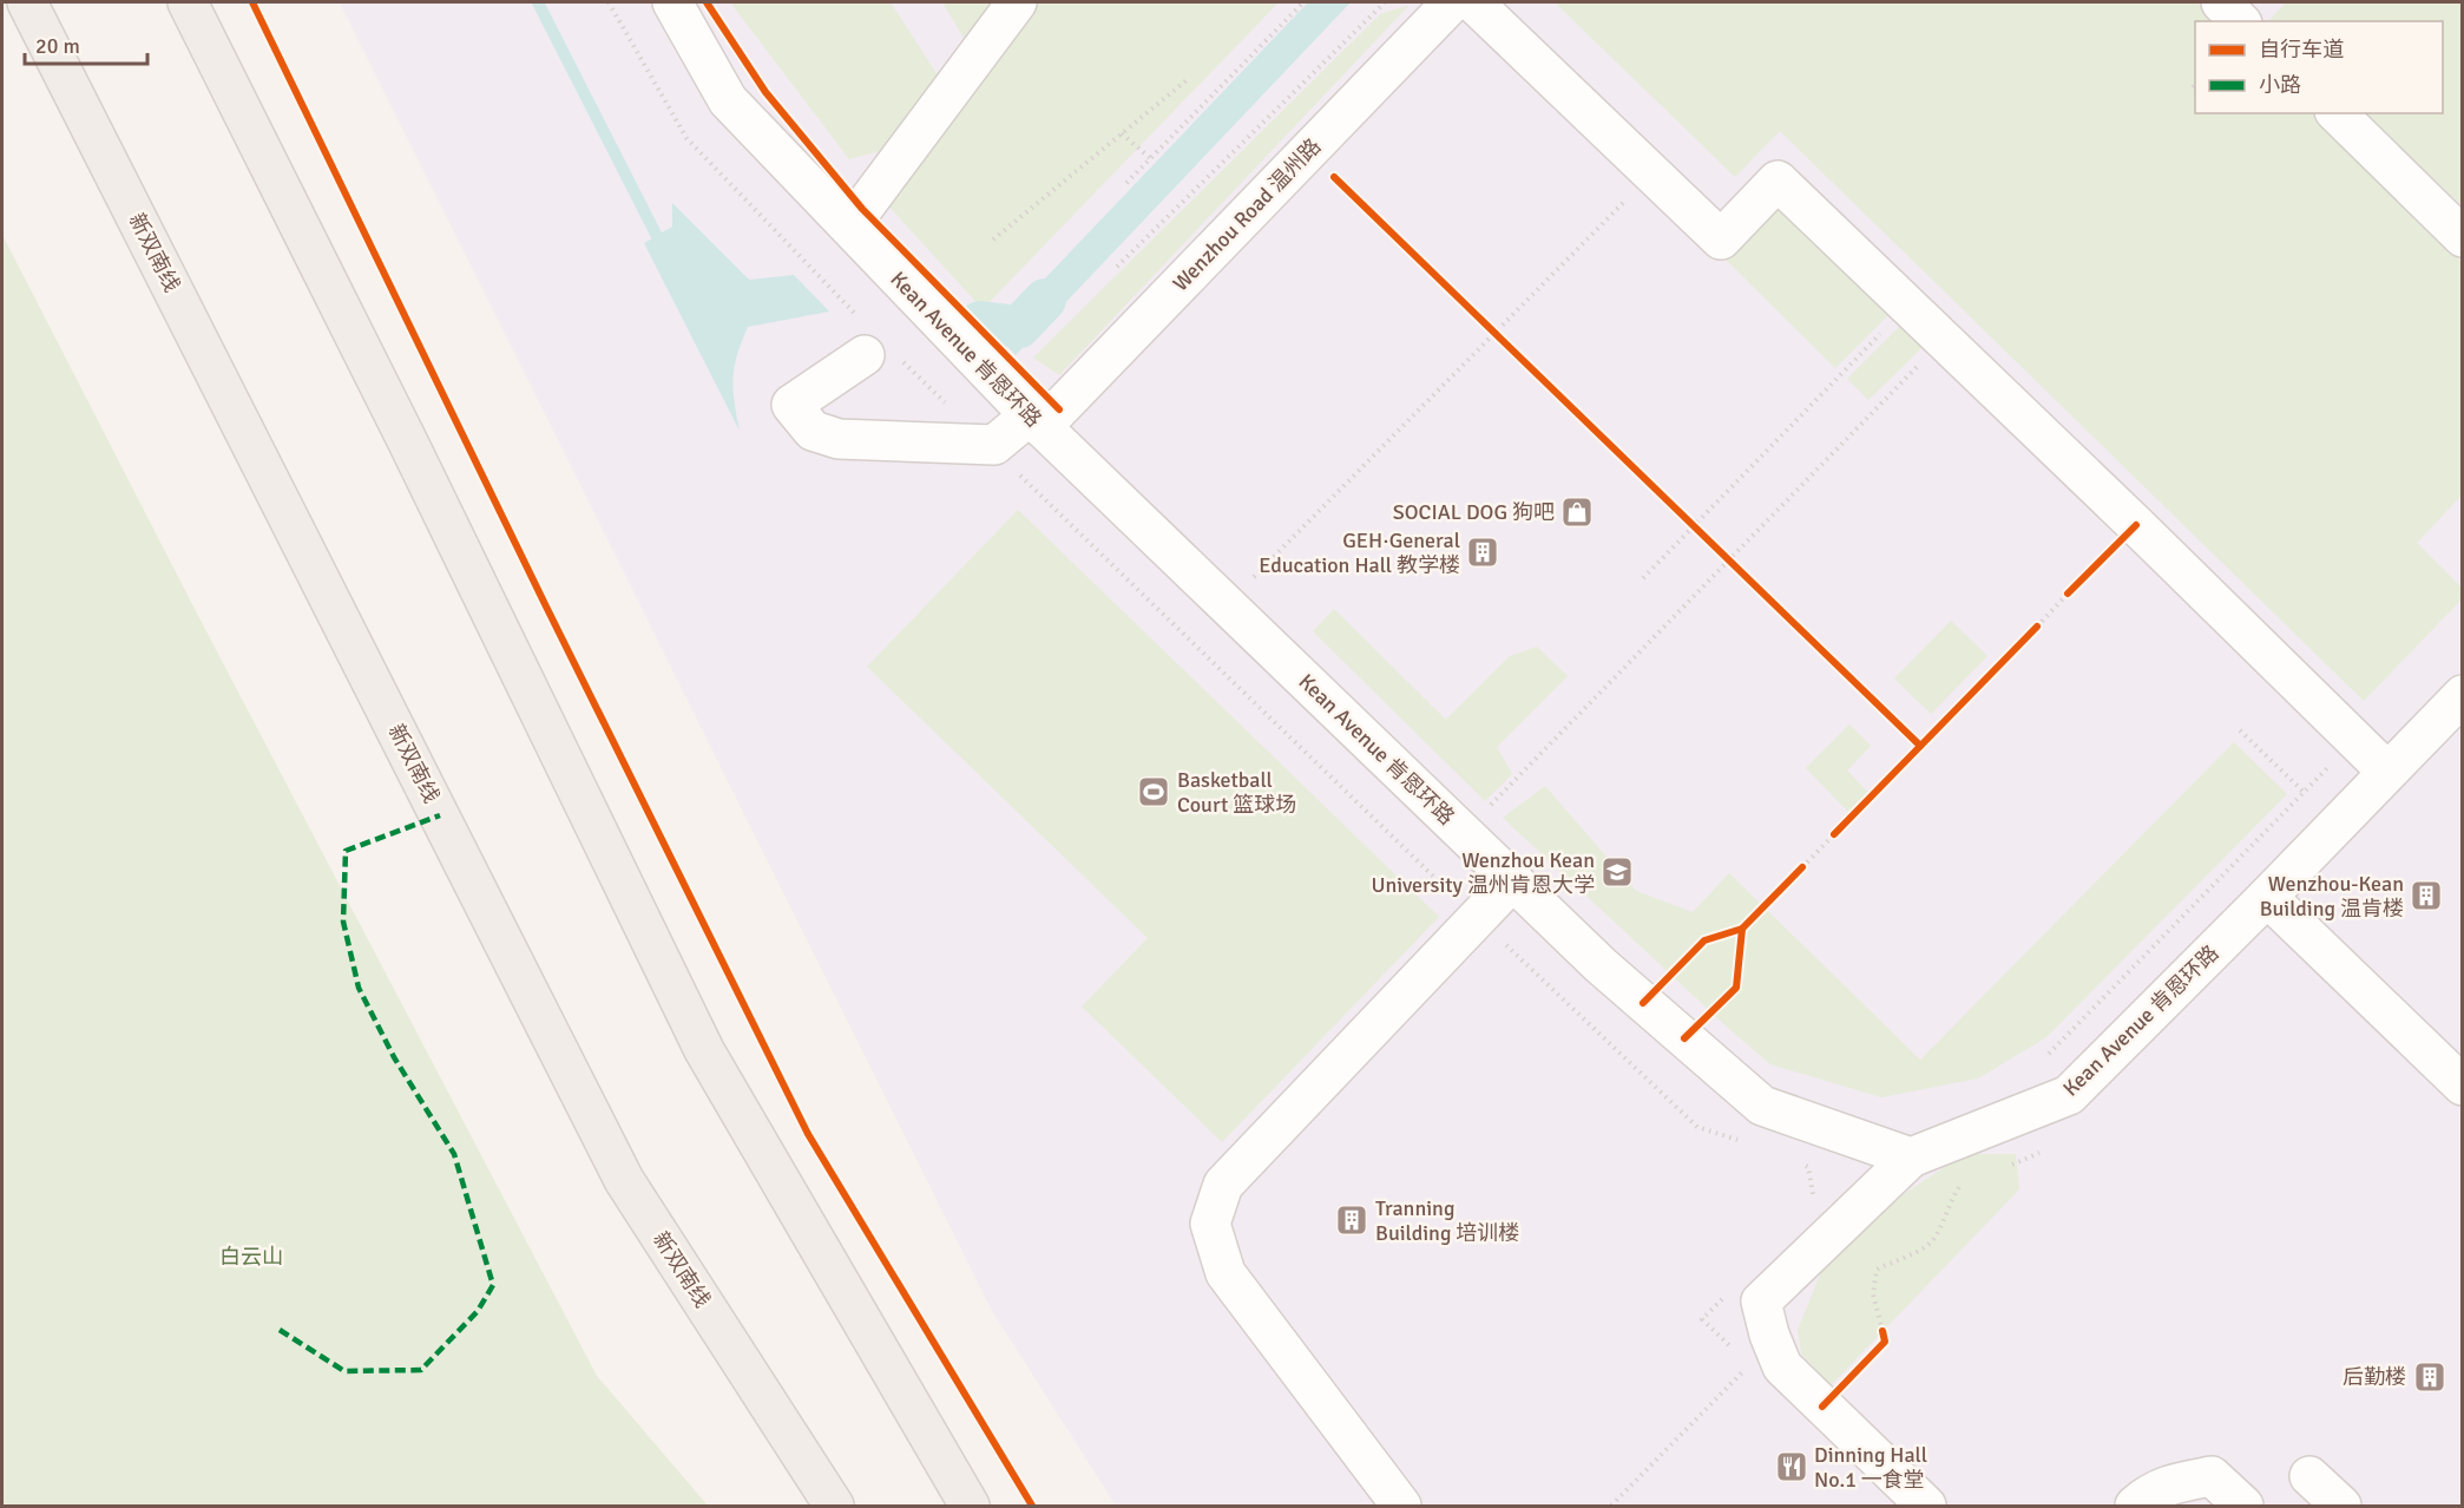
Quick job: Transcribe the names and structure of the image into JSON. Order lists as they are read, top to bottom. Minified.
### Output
{"streets":{"main road":["新双南线"],"street":["Wenzhou Road 温州路","Kean Avenue 肯恩环路"]},"crossings":[["Wenzhou Road 温州路","Kean Avenue 肯恩环路"]],"parks":["白云山"],"places":{"shop":["SOCIAL DOG 狗吧"],"building":["GEH·General Education Hall 教学楼","Wenzhou-Kean Building 温肯楼","Tranning Building 培训楼","后勤楼"],"sports":["Basketball Court 篮球场"],"school or university":["Wenzhou Kean University 温州肯恩大学"],"restaurant":["Dinning Hall No.1 一食堂"]},"legend":["自行车道","小路"],"scale_bar":"20 m"}
